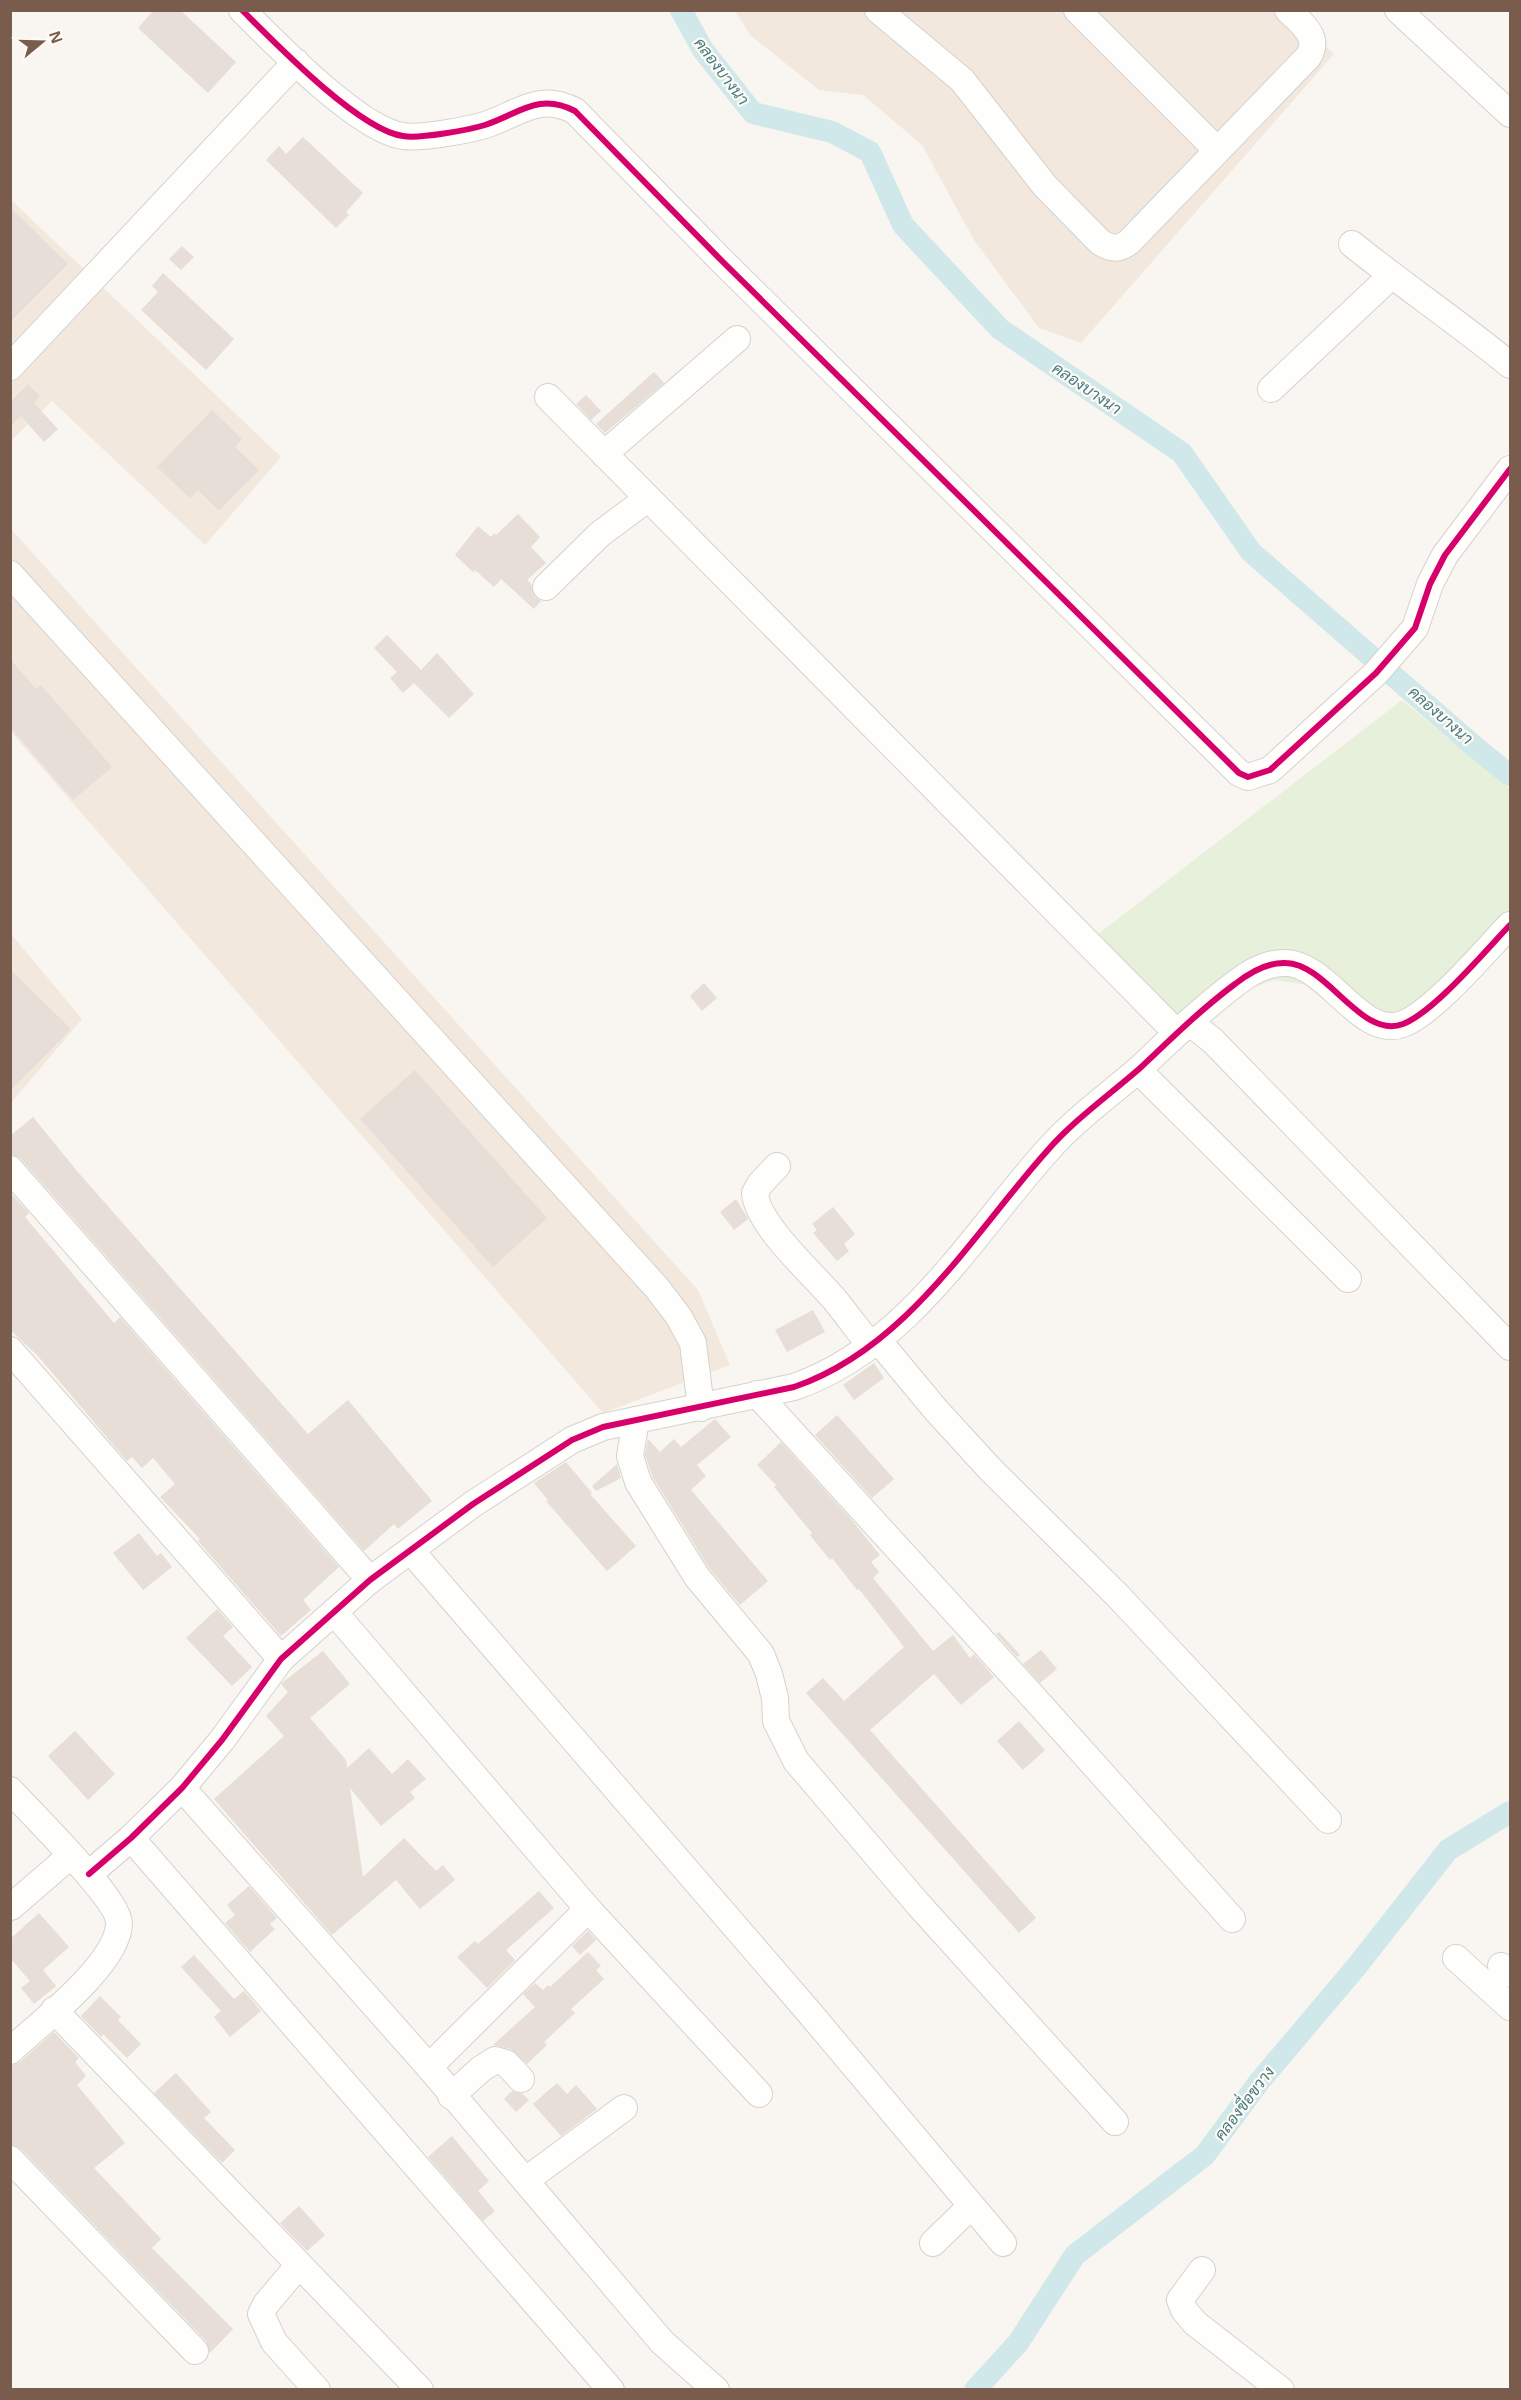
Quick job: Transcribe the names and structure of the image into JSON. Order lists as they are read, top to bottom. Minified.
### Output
{"water":["คลองบางนา","คลองขื่อขวาง"],"north":"right"}
